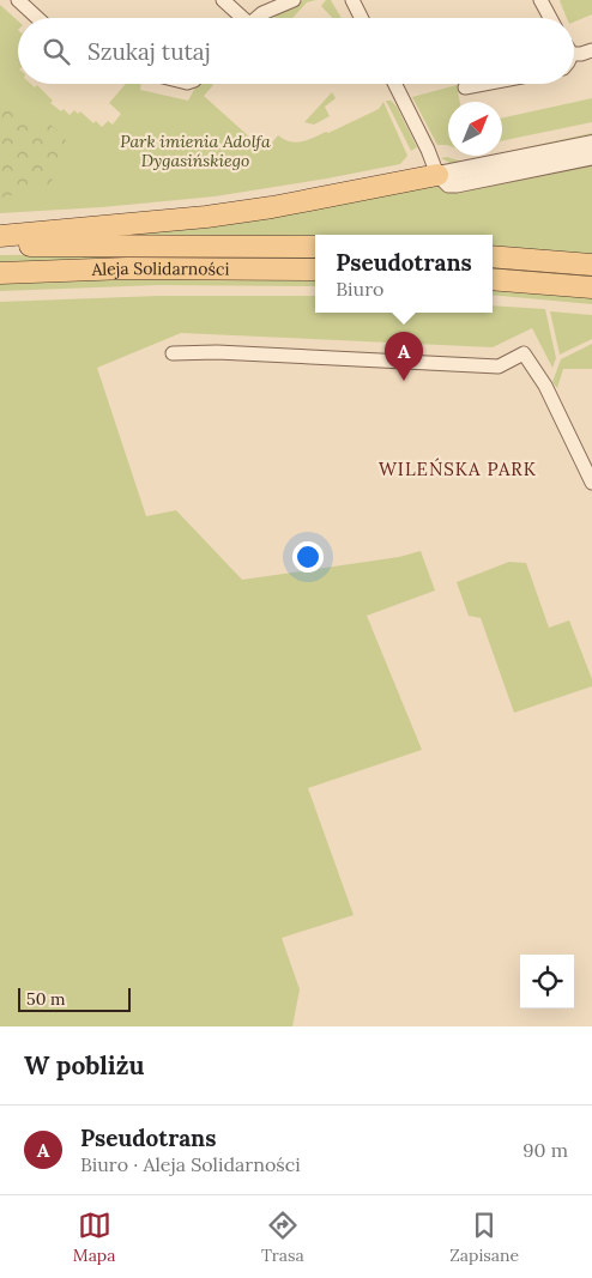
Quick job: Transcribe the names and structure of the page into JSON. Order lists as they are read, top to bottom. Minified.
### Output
{"streets":{"main road":["Aleja Solidarności"]},"districts":["WILEŃSKA PARK"],"parks":["Park imienia Adolfa Dygasińskiego"],"scale_bar":"50 m","north":"top right","page":{"search":"Szukaj tutaj","popup":["Pseudotrans","Biuro"],"pins":"A","scale":"50 m","heading":"W pobliżu","list":[{"mark":"A","name":"Pseudotrans","note":"Biuro · Aleja Solidarności","value":"90 m"}],"nav":["Mapa","Trasa","Zapisane"]}}
